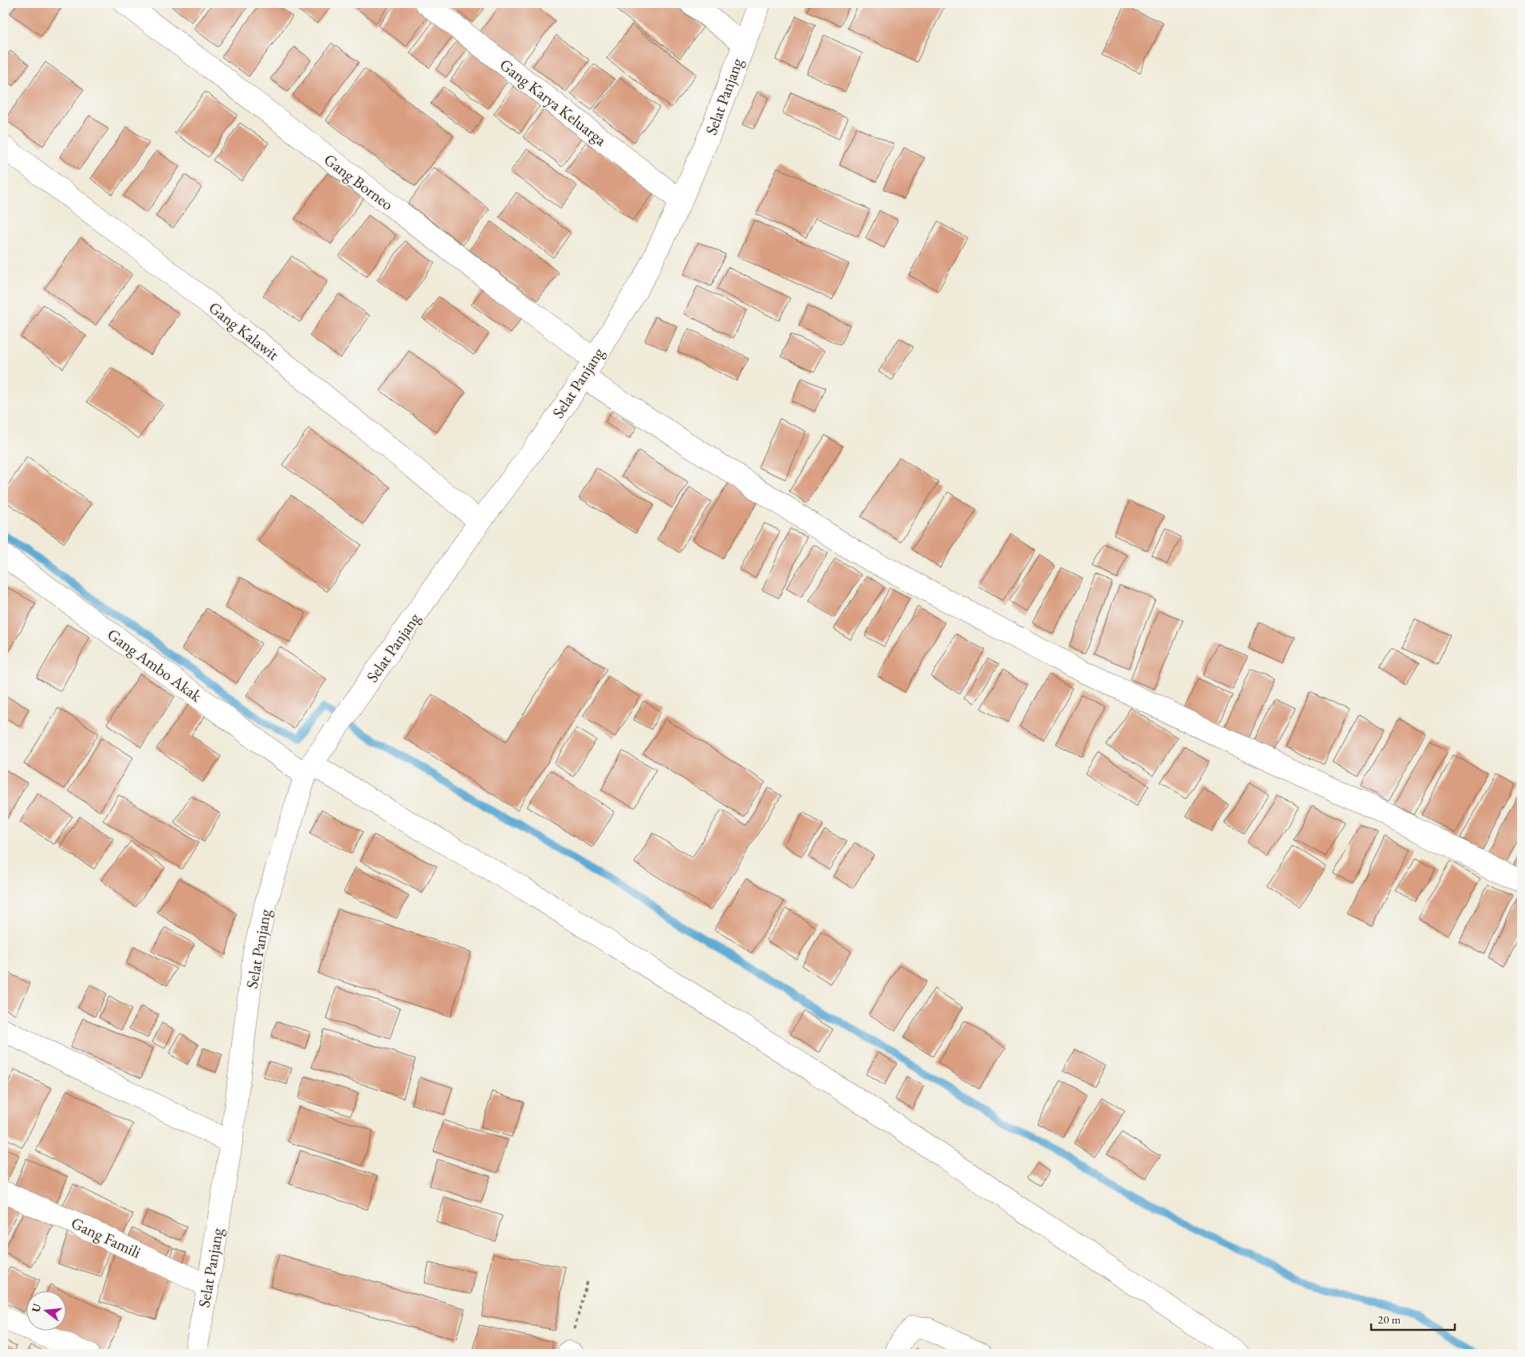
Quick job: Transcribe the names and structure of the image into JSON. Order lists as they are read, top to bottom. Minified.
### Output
{"streets":{"street":["Selat Panjang","Gang Karya Keluarga","Gang Borneo","Gang Kalawit","Gang Ambo Akak","Gang Famili"]},"crossings":[["Selat Panjang","Gang Karya Keluarga"],["Selat Panjang","Gang Borneo"],["Selat Panjang","Gang Kalawit"],["Selat Panjang","Gang Ambo Akak"],["Selat Panjang","Gang Famili"]],"scale_bar":"20 m","north":"left"}
